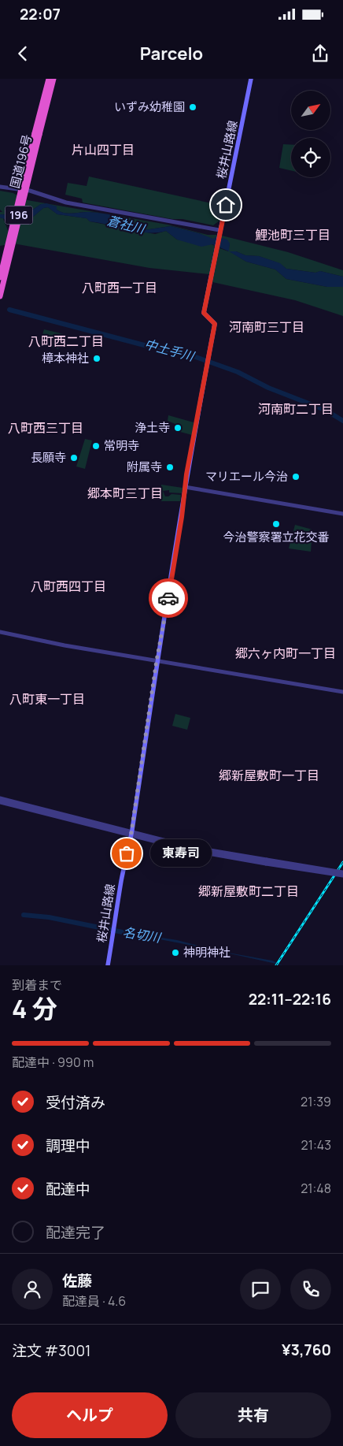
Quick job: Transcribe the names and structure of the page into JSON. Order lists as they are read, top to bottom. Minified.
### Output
{"streets":{"highway":["国道196号","196"],"main road":["桜井山路線"]},"districts":["片山四丁目","鯉池町三丁目","八町西一丁目","河南町三丁目","八町西二丁目","河南町二丁目","八町西三丁目","郷本町三丁目","八町西四丁目","郷六ヶ内町一丁目","八町東一丁目","郷新屋敷町一丁目","郷新屋敷町二丁目"],"water":["蒼社川","中土手川","名切川"],"places":["いずみ幼稚園","樟本神社","浄土寺","常明寺","長願寺","附属寺","マリエール今治","今治警察署立花交番","東寿司","神明神社"],"north":"top right","page":{"status":"22:07","header":"Parcelo","bubble":"東寿司","heading":["4 分","到着まで","22:11–22:16"],"panel":["佐藤","配達員 · 4.6","注文 #3001","¥3,760"],"bar":"配達中 · 990 m","list":[["受付済み","21:39"],["調理中","21:43"],["配達中","21:48"],"配達完了"],"buttons":["ヘルプ","共有"]}}
